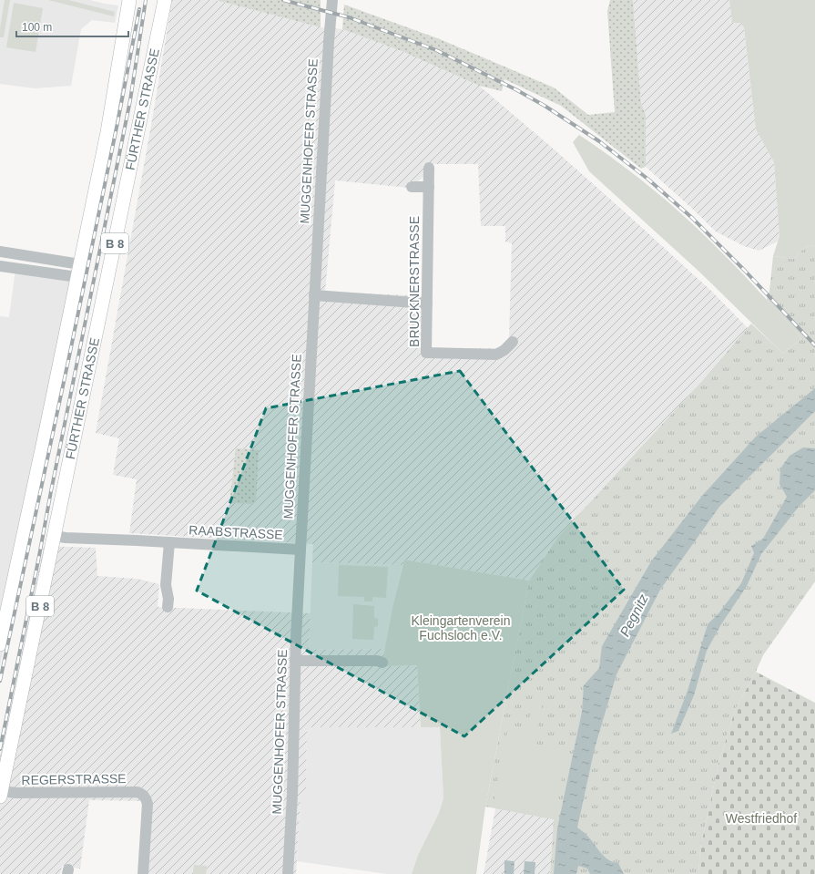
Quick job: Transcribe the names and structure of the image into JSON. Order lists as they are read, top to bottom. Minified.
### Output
{"streets":{"main road":["FÜRTHER STRASSE","B 8"],"street":["MUGGENHOFER STRASSE","BRUCKNERSTRASSE","RAABSTRASSE","REGERSTRASSE"]},"crossings":[["FÜRTHER STRASSE","RAABSTRASSE"],["FÜRTHER STRASSE","REGERSTRASSE"],["MUGGENHOFER STRASSE","RAABSTRASSE"]],"water":["Pegnitz"],"parks":["Kleingartenverein Fuchsloch e.V.","Westfriedhof"],"scale_bar":"100 m"}
